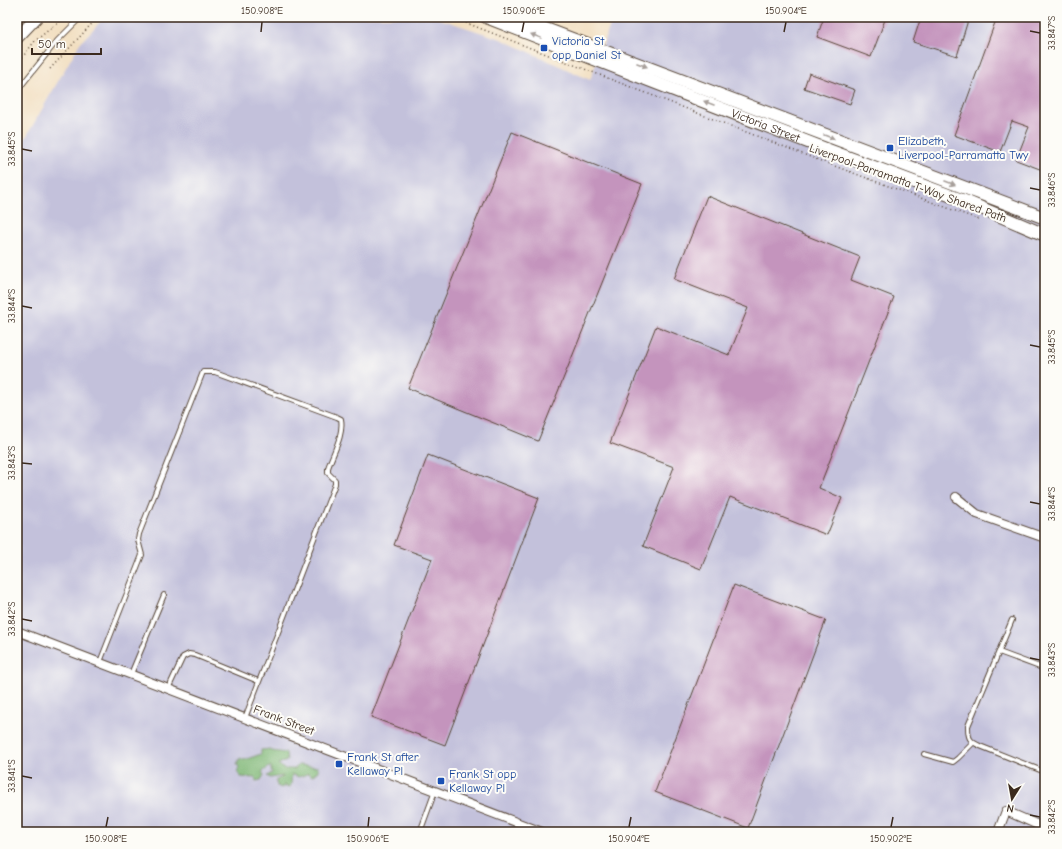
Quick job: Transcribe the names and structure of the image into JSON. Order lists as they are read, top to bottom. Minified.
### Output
{"streets":{"main road":["Victoria Street"],"street":["Frank Street"],"path":["Liverpool-Parramatta T-Way Shared Path"]},"places":{"transit":["Victoria St opp Daniel St","Elizabeth, Liverpool-Parramatta Twy","Frank St after Kellaway Pl","Frank St opp Kellaway Pl"]},"scale_bar":"50 m","north":"bottom","coordinates":["150.908°E","150.906°E","150.904°E","33.847°S","33.845°S","33.846°S","33.844°S","33.843°S","33.842°S","33.841°S","150.902°E"]}
